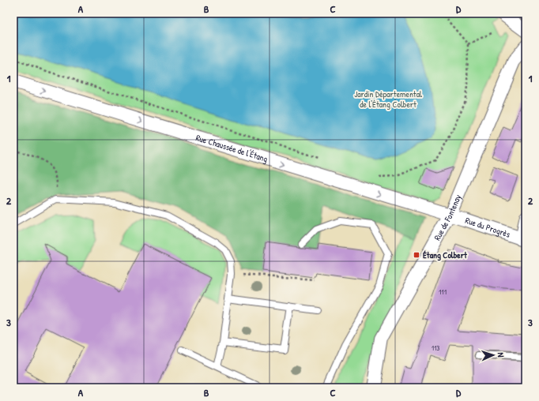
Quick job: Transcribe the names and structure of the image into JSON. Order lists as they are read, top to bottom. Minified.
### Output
{"streets":{"street":["Rue Chaussée de l'Étang","Rue de Fontenay","Rue du Progrès"]},"crossings":[["Rue Chaussée de l'Étang","Rue de Fontenay"],["Rue Chaussée de l'Étang","Rue du Progrès"],["Rue de Fontenay","Rue du Progrès"]],"one_way":["Rue Chaussée de l'Étang"],"parks":["Jardin Départemental de l'Étang Colbert"],"places":{"transit":["Étang Colbert"]},"house_numbers":["111","113"],"north":"right","grid":{"columns":["A","B","C","D"],"rows":["1","2","3"]}}
